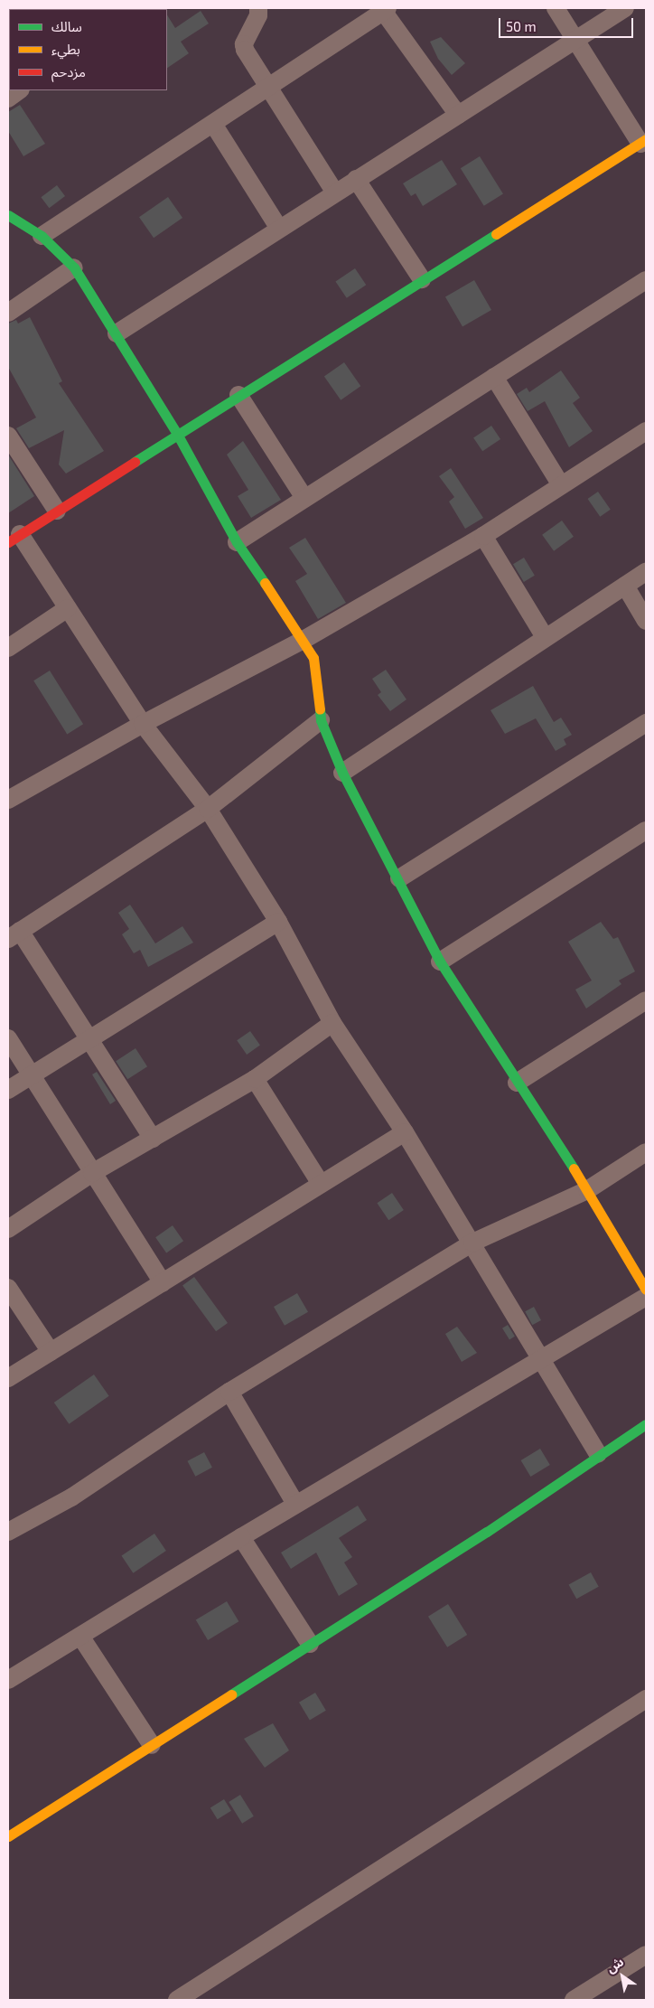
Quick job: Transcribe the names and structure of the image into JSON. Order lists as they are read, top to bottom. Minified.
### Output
{"legend":["سالك","بطيء","مزدحم"],"scale_bar":"50 m","north":"top left"}
